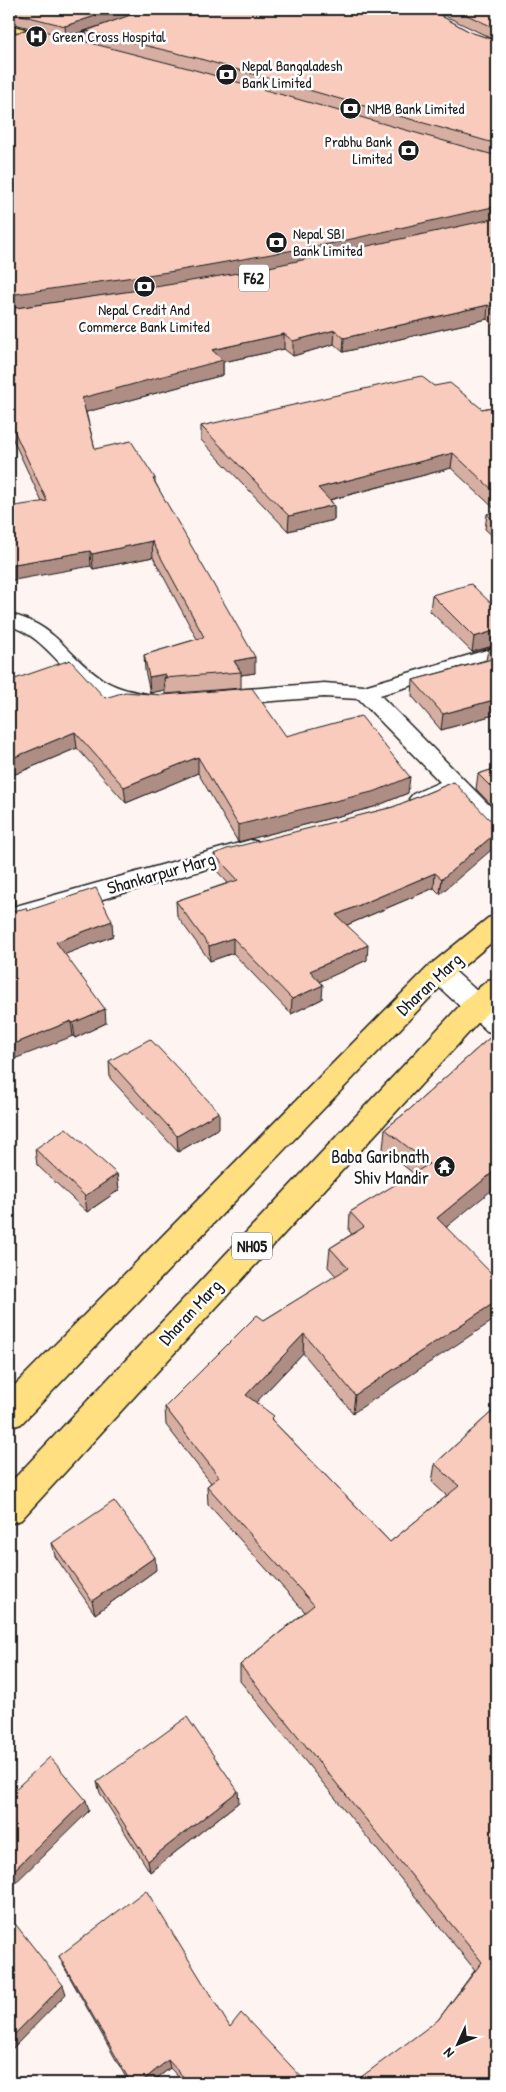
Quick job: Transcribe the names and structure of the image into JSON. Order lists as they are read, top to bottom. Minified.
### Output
{"streets":{"main road":["Dharan Marg","NH05"],"street":["Shankarpur Marg"]},"places":{"hospital":["Green Cross Hospital"],"bank":["Nepal Bangaladesh Bank Limited","NMB Bank Limited","Prabhu Bank Limited","Nepal SBI Bank Limited","Nepal Credit And Commerce Bank Limited"],"temple":["Baba Garibnath Shiv Mandir"]},"north":"bottom left"}
